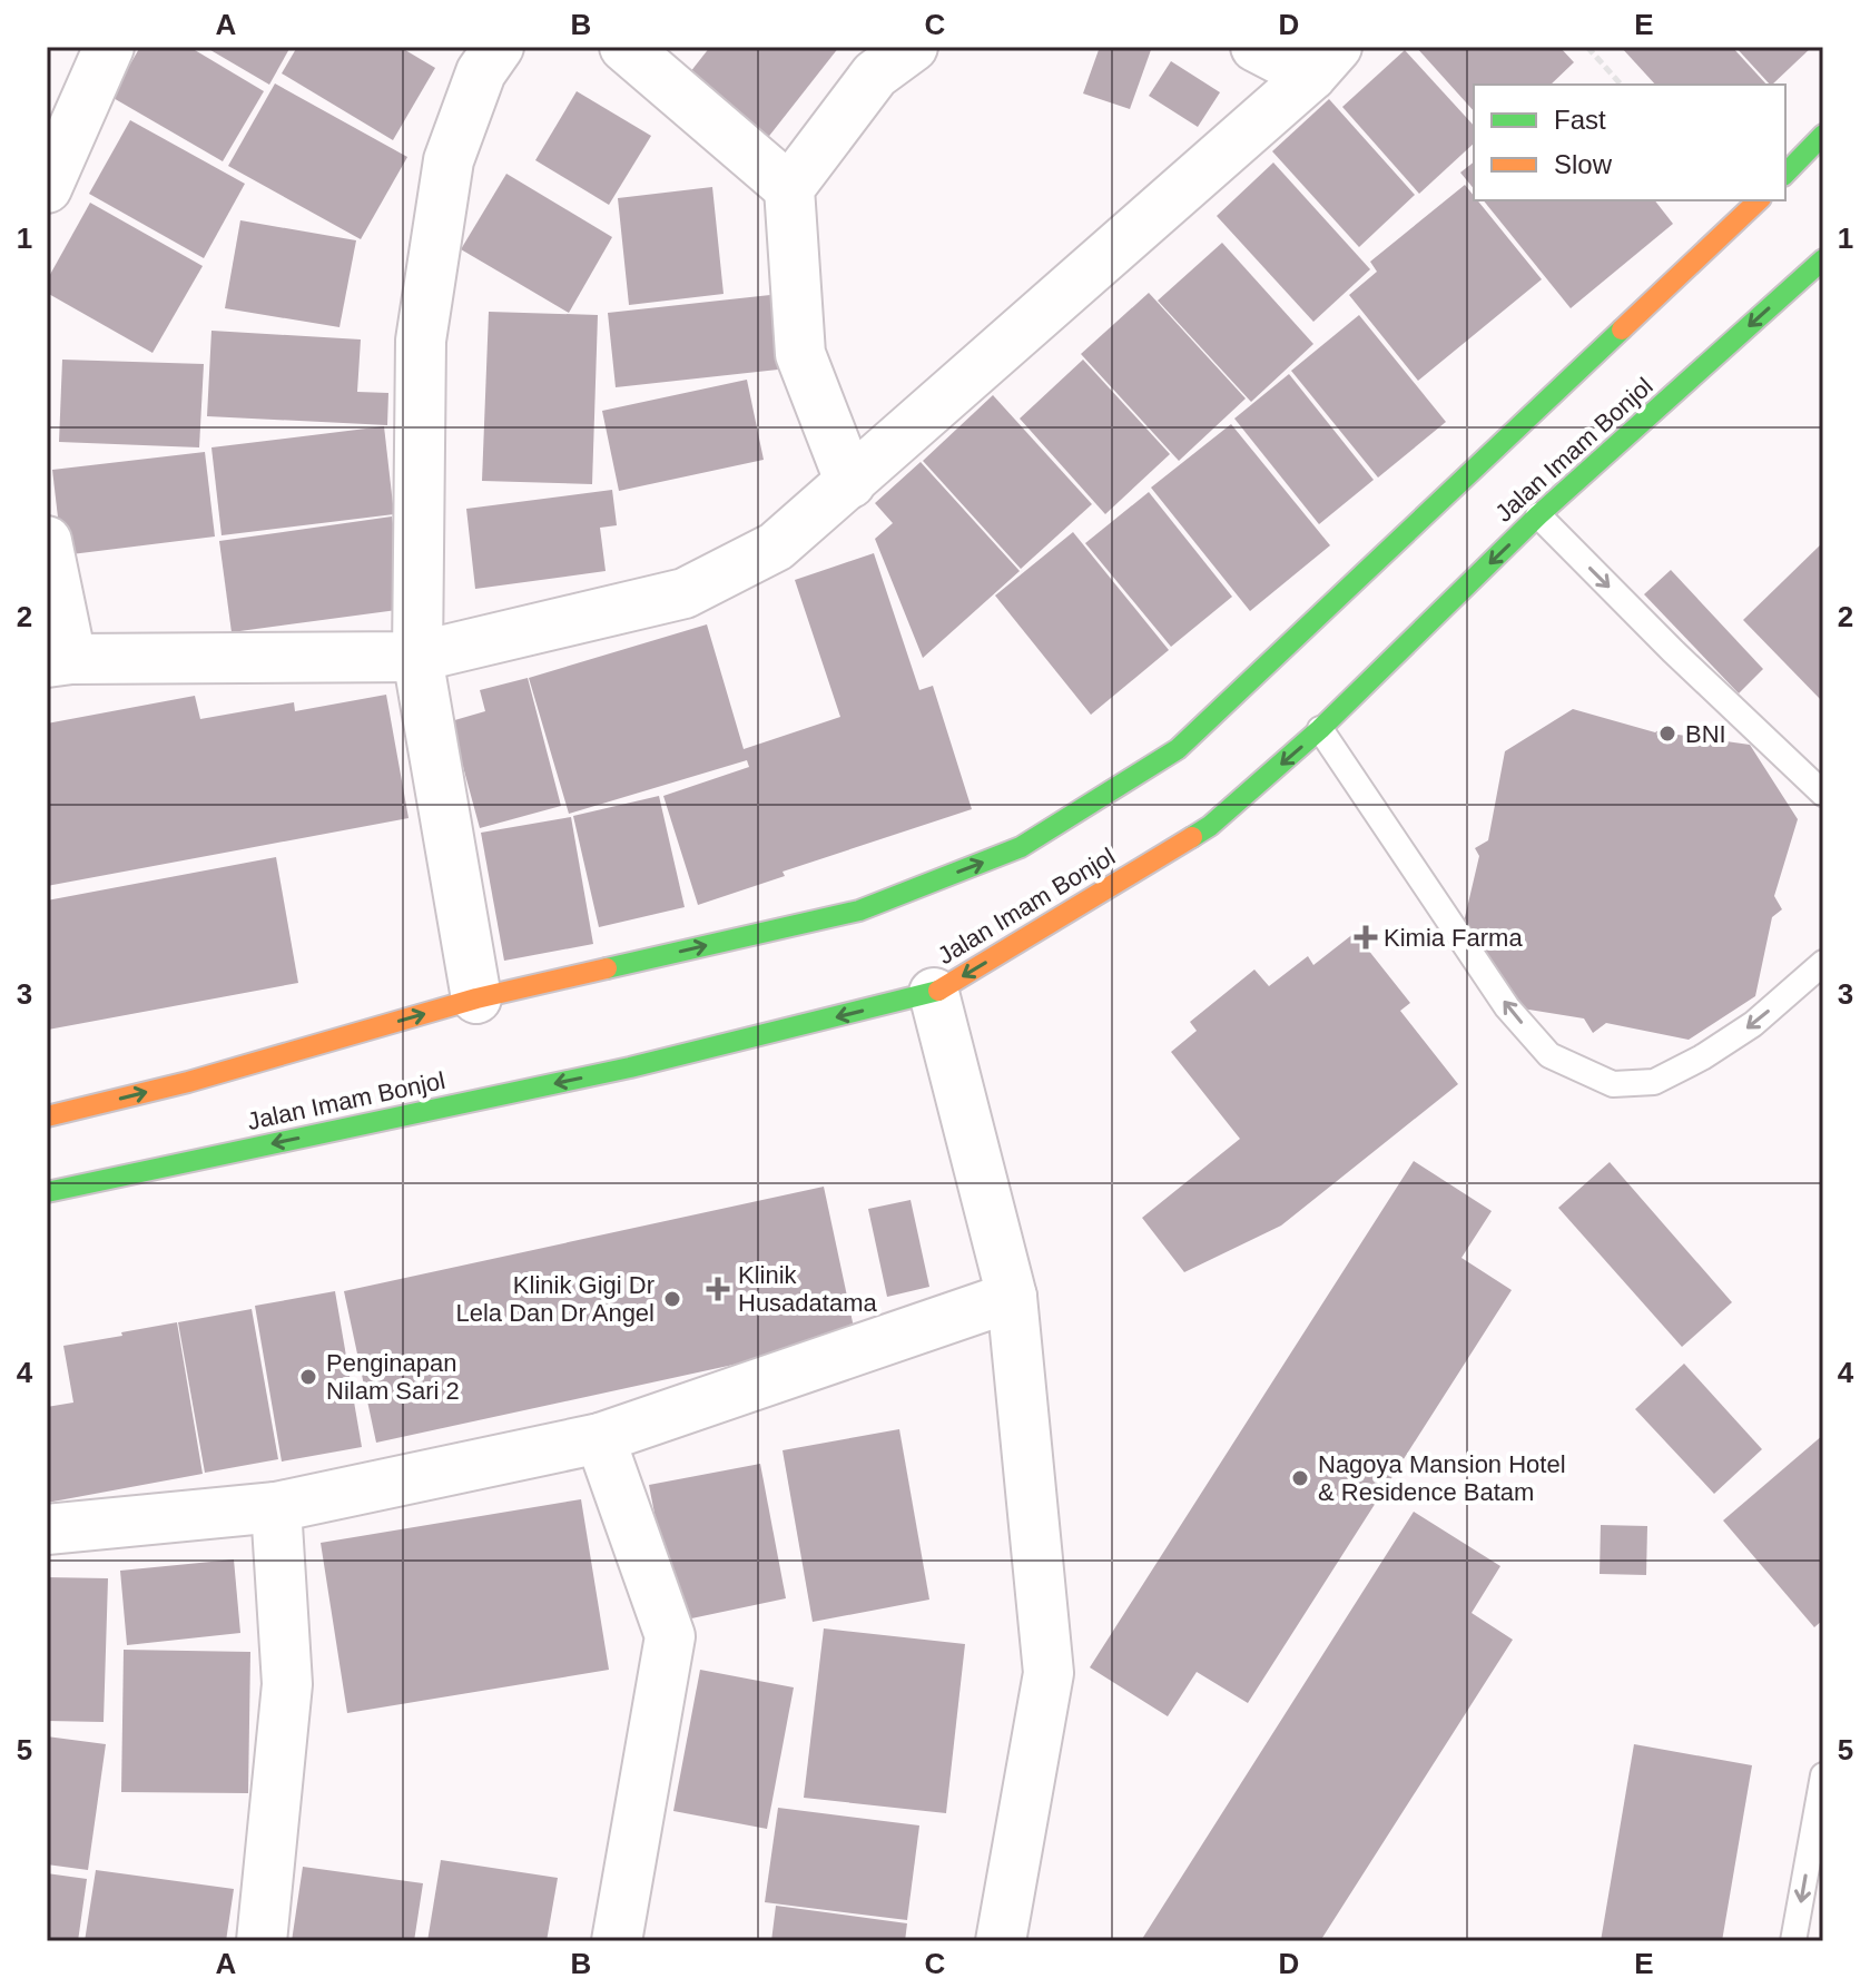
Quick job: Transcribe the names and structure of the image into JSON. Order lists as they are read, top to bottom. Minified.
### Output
{"streets":{"main road":["Jalan Imam Bonjol"]},"places":{"other":["BNI","Klinik Gigi Dr Lela Dan Dr Angel","Penginapan Nilam Sari 2","Nagoya Mansion Hotel & Residence Batam"],"health":["Kimia Farma","Klinik Husadatama"]},"legend":["Fast","Slow"],"grid":{"columns":["A","B","C","D","E"],"rows":["1","2","3","4","5"]}}
